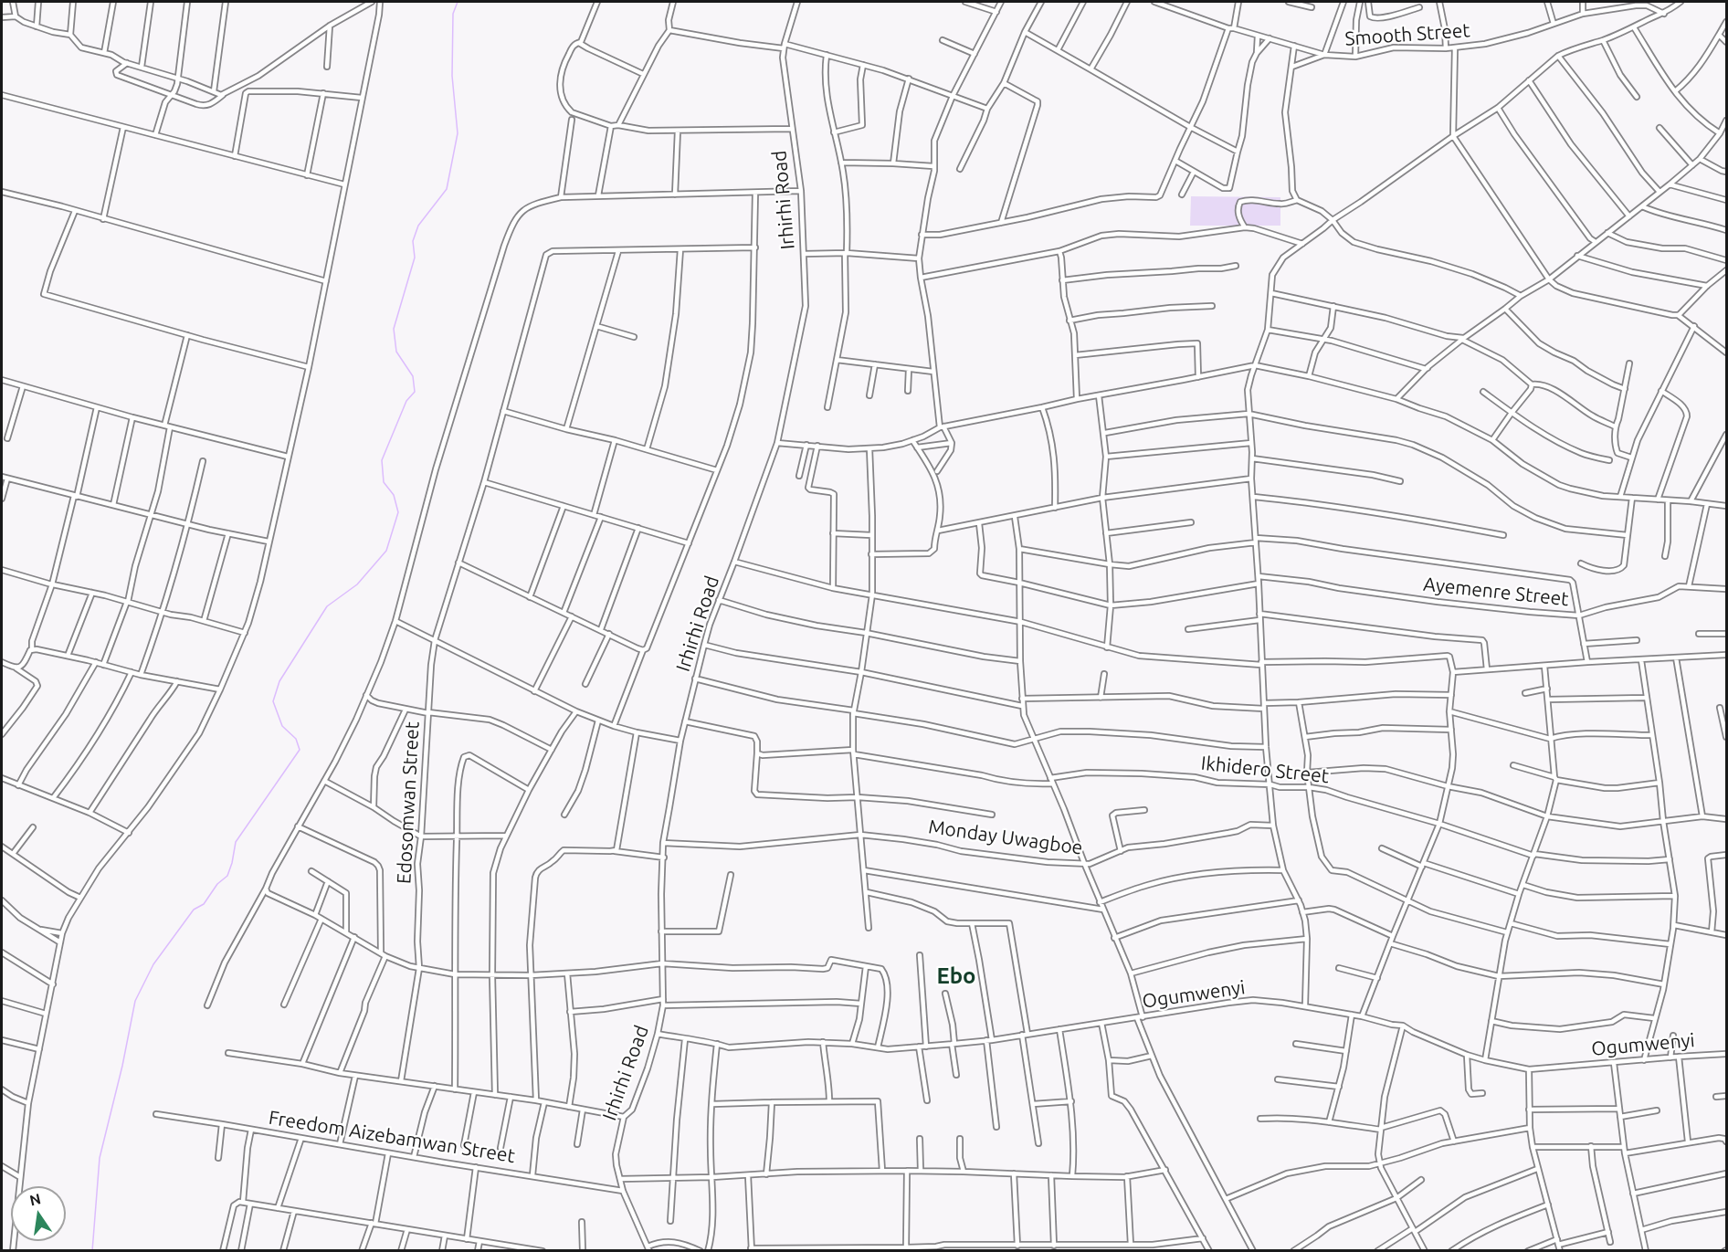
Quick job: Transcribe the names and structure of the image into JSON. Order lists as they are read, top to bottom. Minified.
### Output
{"streets":{"street":["Smooth Street","Irhirhi Road","Ayemenre Street","Ikhidero Street","Edosomwan Street","Monday Uwagboe","Ogumwenyi","Freedom Aizebamwan Street"]},"crossings":[["Irhirhi Road","Monday Uwagboe"],["Irhirhi Road","Ogumwenyi"],["Irhirhi Road","Freedom Aizebamwan Street"]],"districts":["Ebo"],"north":"top"}
